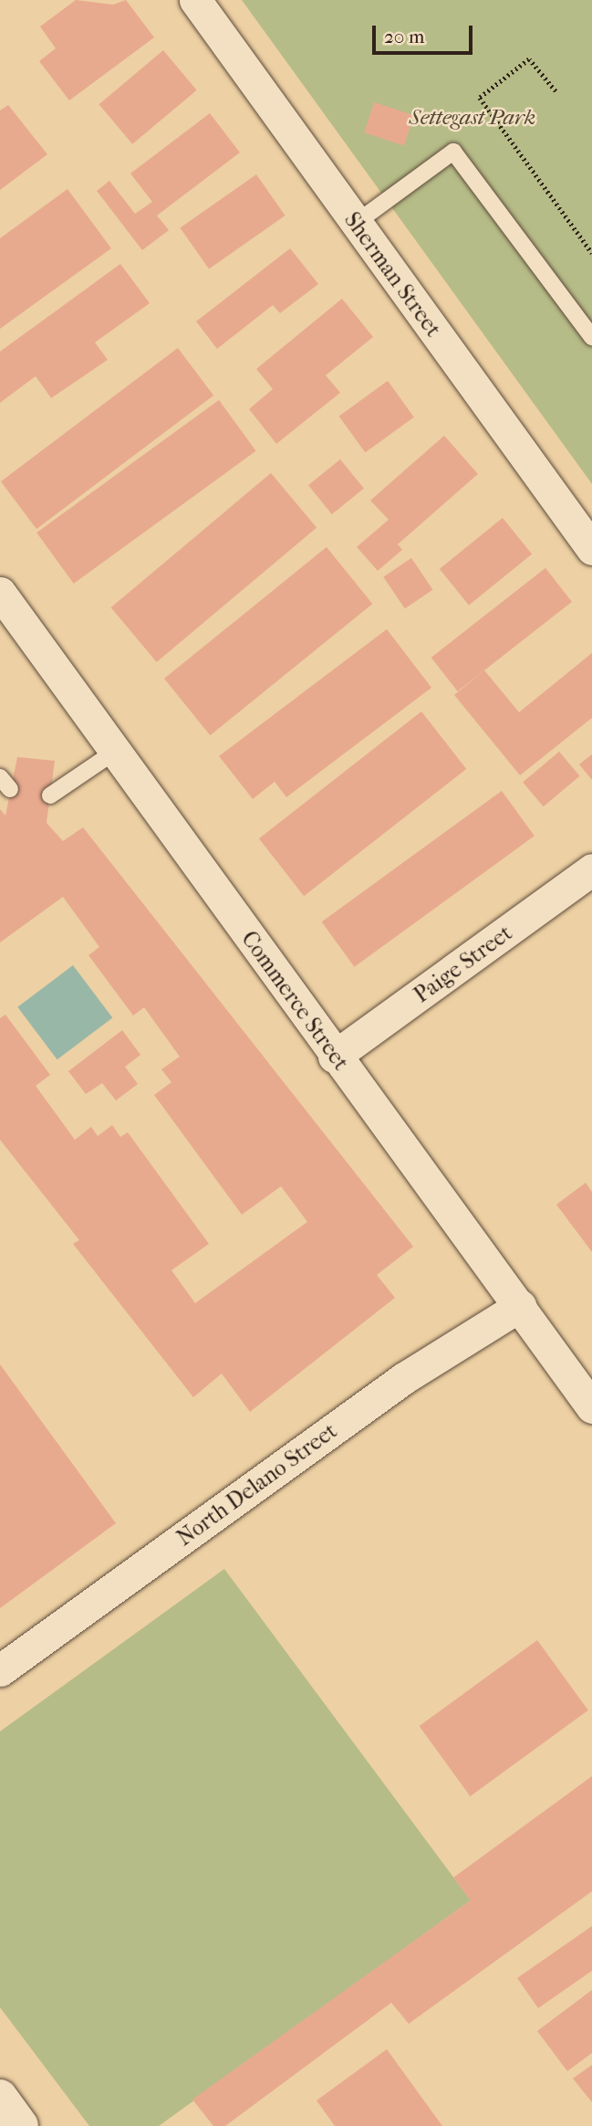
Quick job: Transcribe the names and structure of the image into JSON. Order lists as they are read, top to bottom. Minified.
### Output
{"streets":{"street":["Sherman Street","Paige Street","Commerce Street","North Delano Street"]},"crossings":[["Paige Street","Commerce Street"],["Commerce Street","North Delano Street"]],"parks":["Settegast Park"],"scale_bar":"20 m"}
